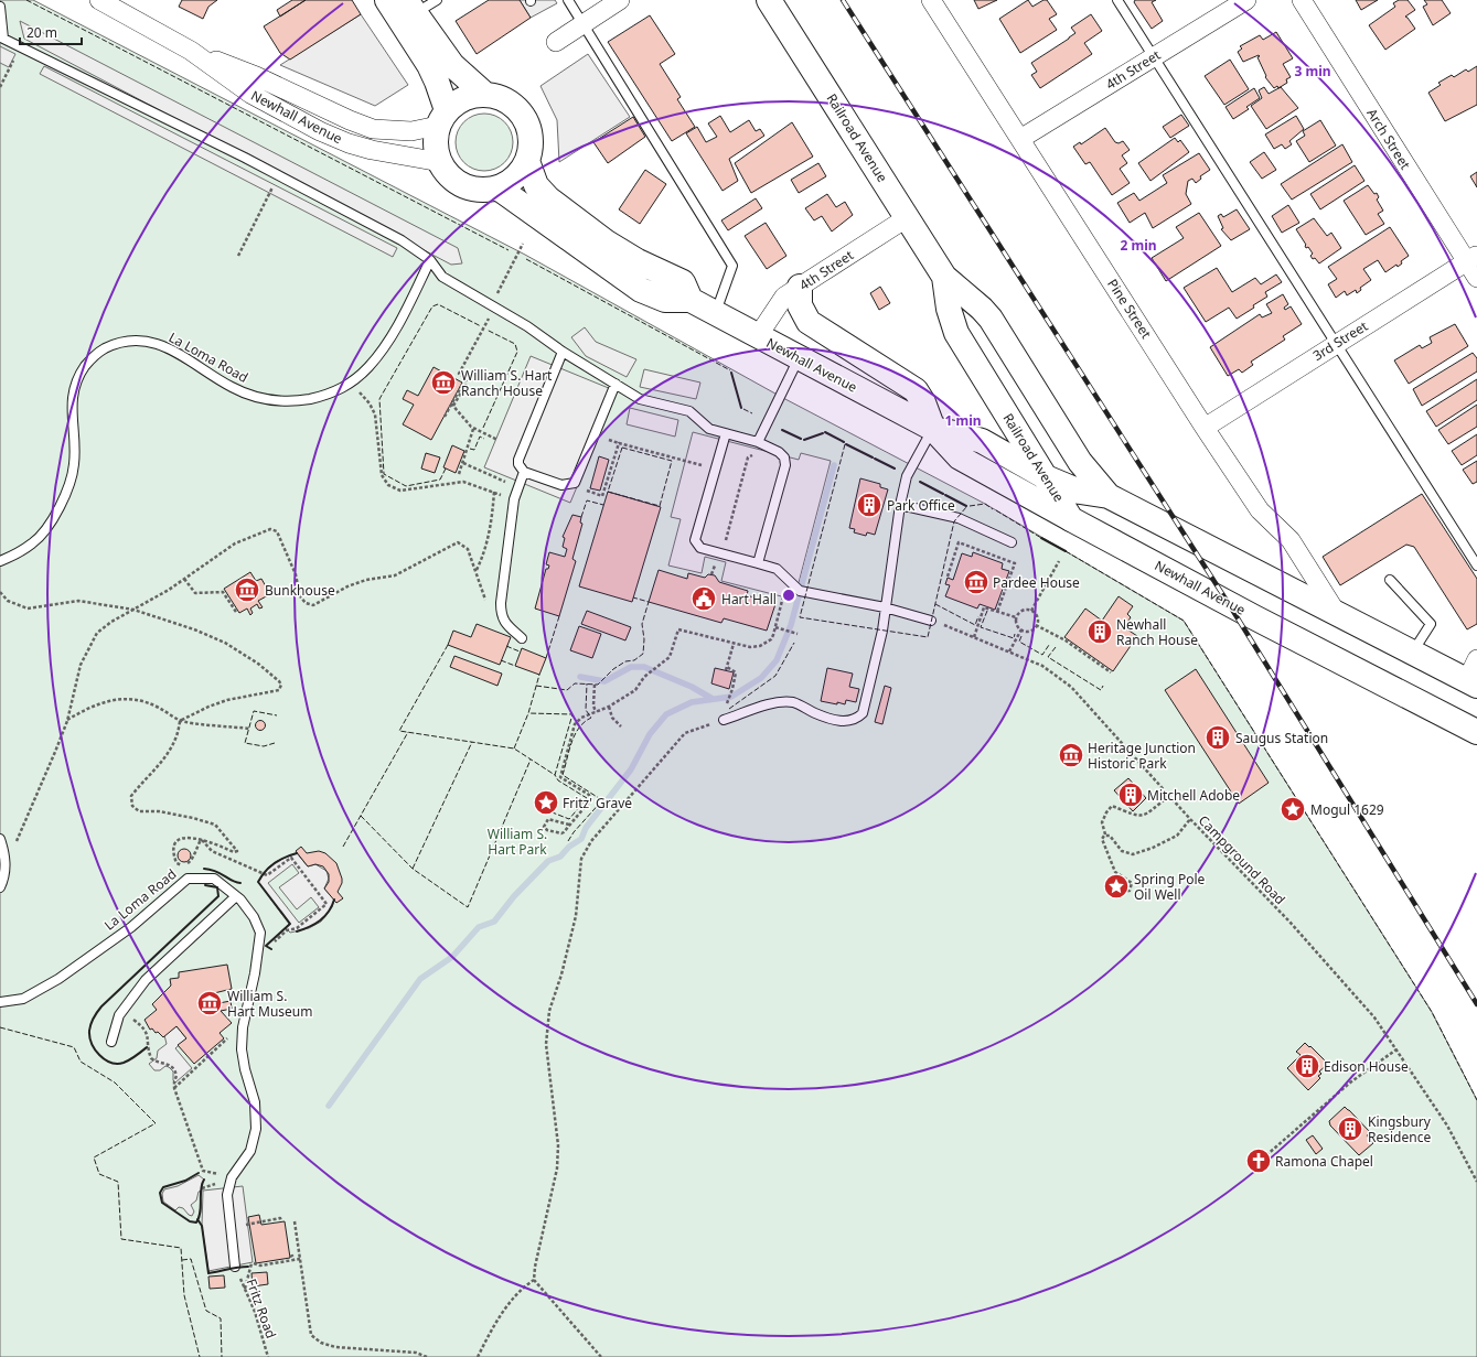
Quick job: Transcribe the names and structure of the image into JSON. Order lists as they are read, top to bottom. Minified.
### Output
{"streets":{"main road":["Newhall Avenue","Railroad Avenue"],"street":["4th Street","Arch Street","Pine Street","3rd Street"],"lane":["La Loma Road"],"path":["Campground Road","Fritz Road"]},"crossings":[["4th Street","Newhall Avenue"],["4th Street","Railroad Avenue"],["4th Street","Pine Street"],["Newhall Avenue","Railroad Avenue"],["Newhall Avenue","Pine Street"],["Arch Street","3rd Street"],["Pine Street","3rd Street"],["La Loma Road","Fritz Road"]],"parks":["William S. Hart Park"],"places":{"museum":["William S. Hart Ranch House","Pardee House","Bunkhouse","Heritage Junction Historic Park","William S. Hart Museum"],"building":["Park Office","Newhall Ranch House","Saugus Station","Mitchell Adobe","Edison House","Kingsbury Residence"],"public building":["Hart Hall"],"place":["Fritz' Grave","Mogul 1629","Spring Pole Oil Well"],"church":["Ramona Chapel"]},"scale_bar":"20 m","rings":["3 min","2 min","1 min"]}
